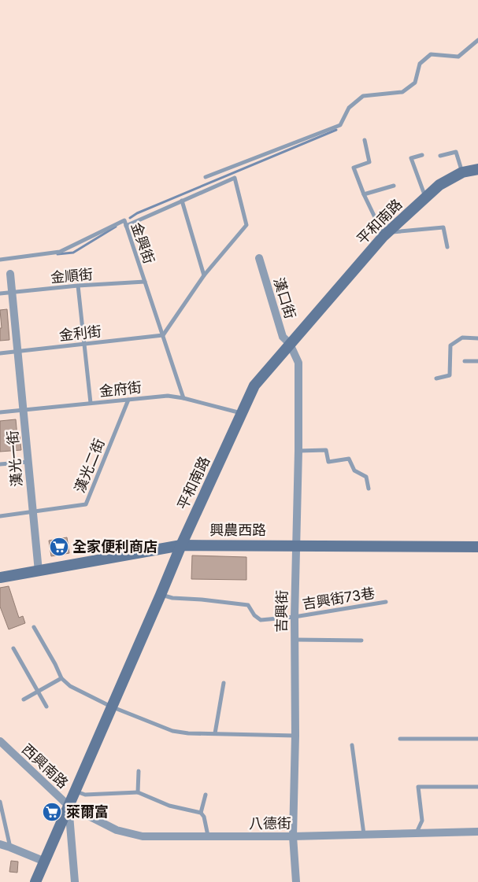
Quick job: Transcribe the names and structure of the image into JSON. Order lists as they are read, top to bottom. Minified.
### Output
{"streets":{"main road":["平和南路","興農西路"],"street":["漢口街","漢光一街","吉興街","西興南路","八德街"],"lane":["金興街","金順街","金利街","金府街","漢光二街","吉興街73巷"]},"crossings":[["平和南路","漢口街"],["平和南路","金府街"],["平和南路","興農西路"],["平和南路","吉興街73巷"],["平和南路","吉興街"],["平和南路","西興南路"],["平和南路","八德街"],["金興街","金順街"],["金興街","金利街"],["金興街","金府街"],["金順街","漢光一街"],["漢口街","吉興街"],["金利街","漢光一街"],["金府街","漢光一街"],["金府街","漢光二街"],["漢光一街","漢光二街"],["漢光一街","興農西路"],["興農西路","吉興街"],["吉興街73巷","吉興街"],["吉興街","八德街"],["西興南路","八德街"]],"places":{"supermarket":["全家便利商店","萊爾富"]}}
